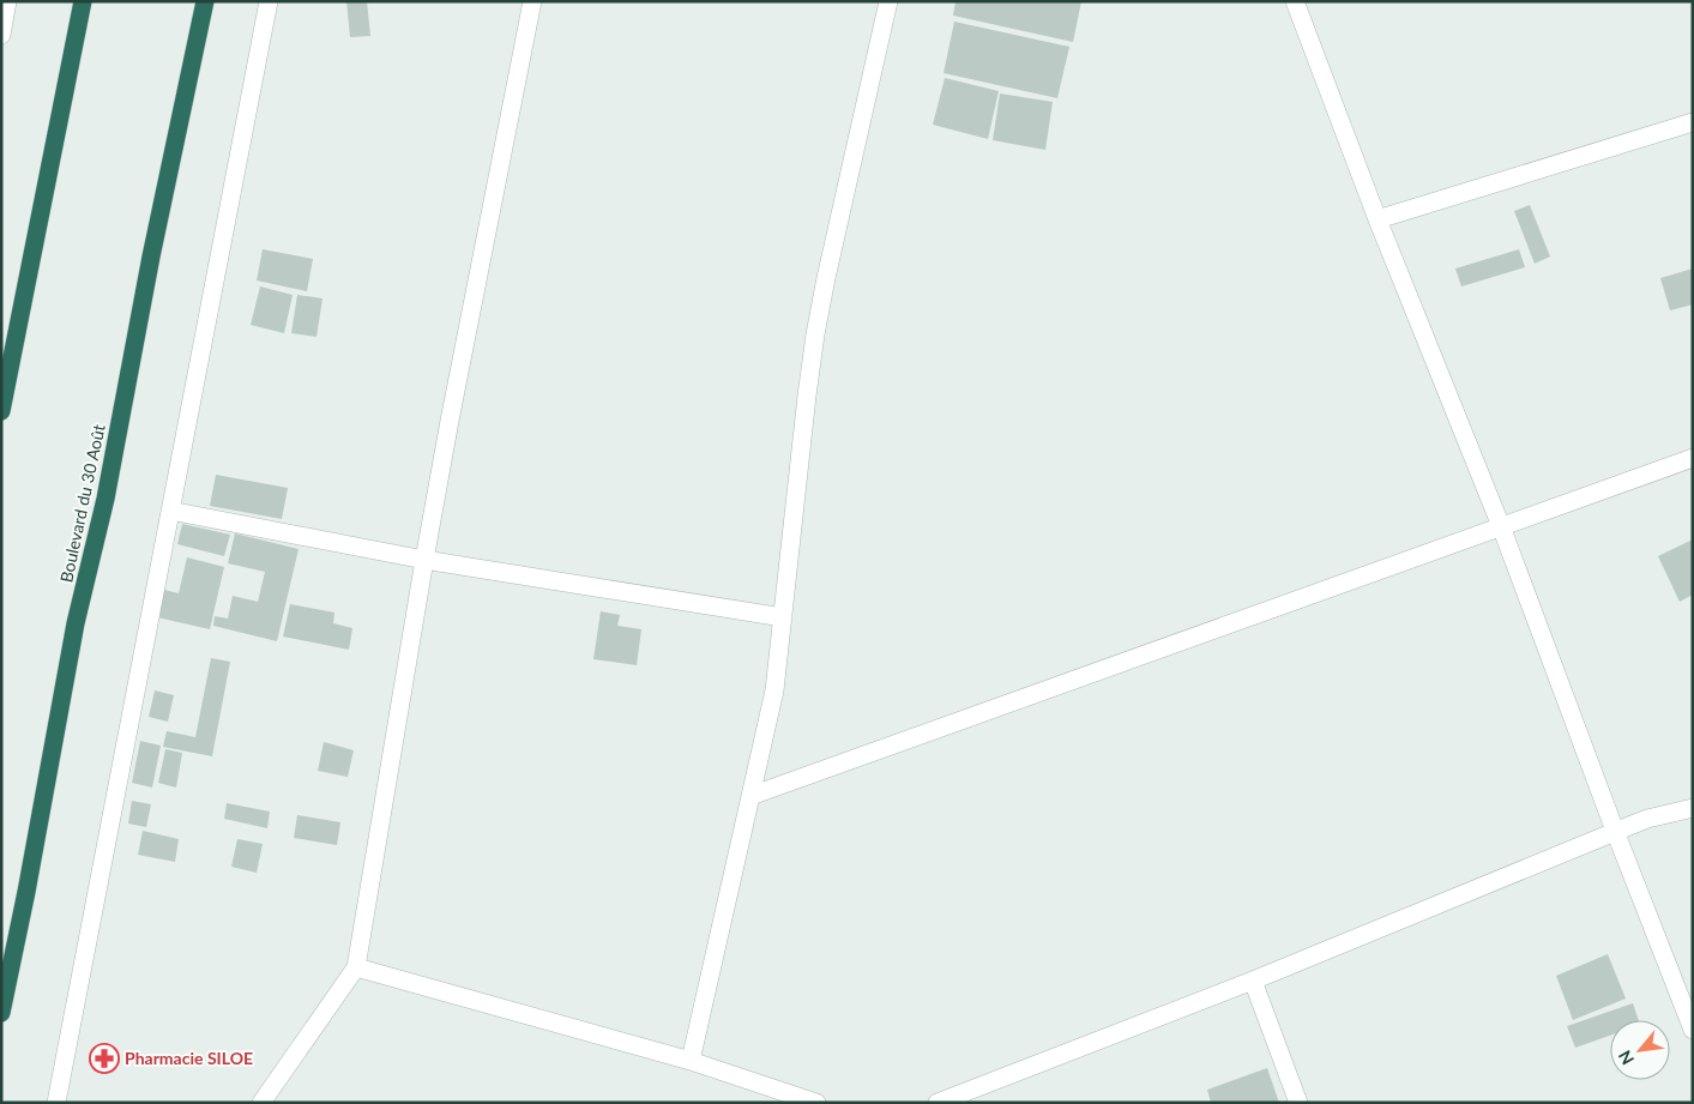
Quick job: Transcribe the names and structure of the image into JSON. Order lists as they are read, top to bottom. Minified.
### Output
{"streets":{"highway":["Boulevard du 30 Août"]},"places":{"pharmacy":["Pharmacie SILOE"]},"north":"bottom left"}
